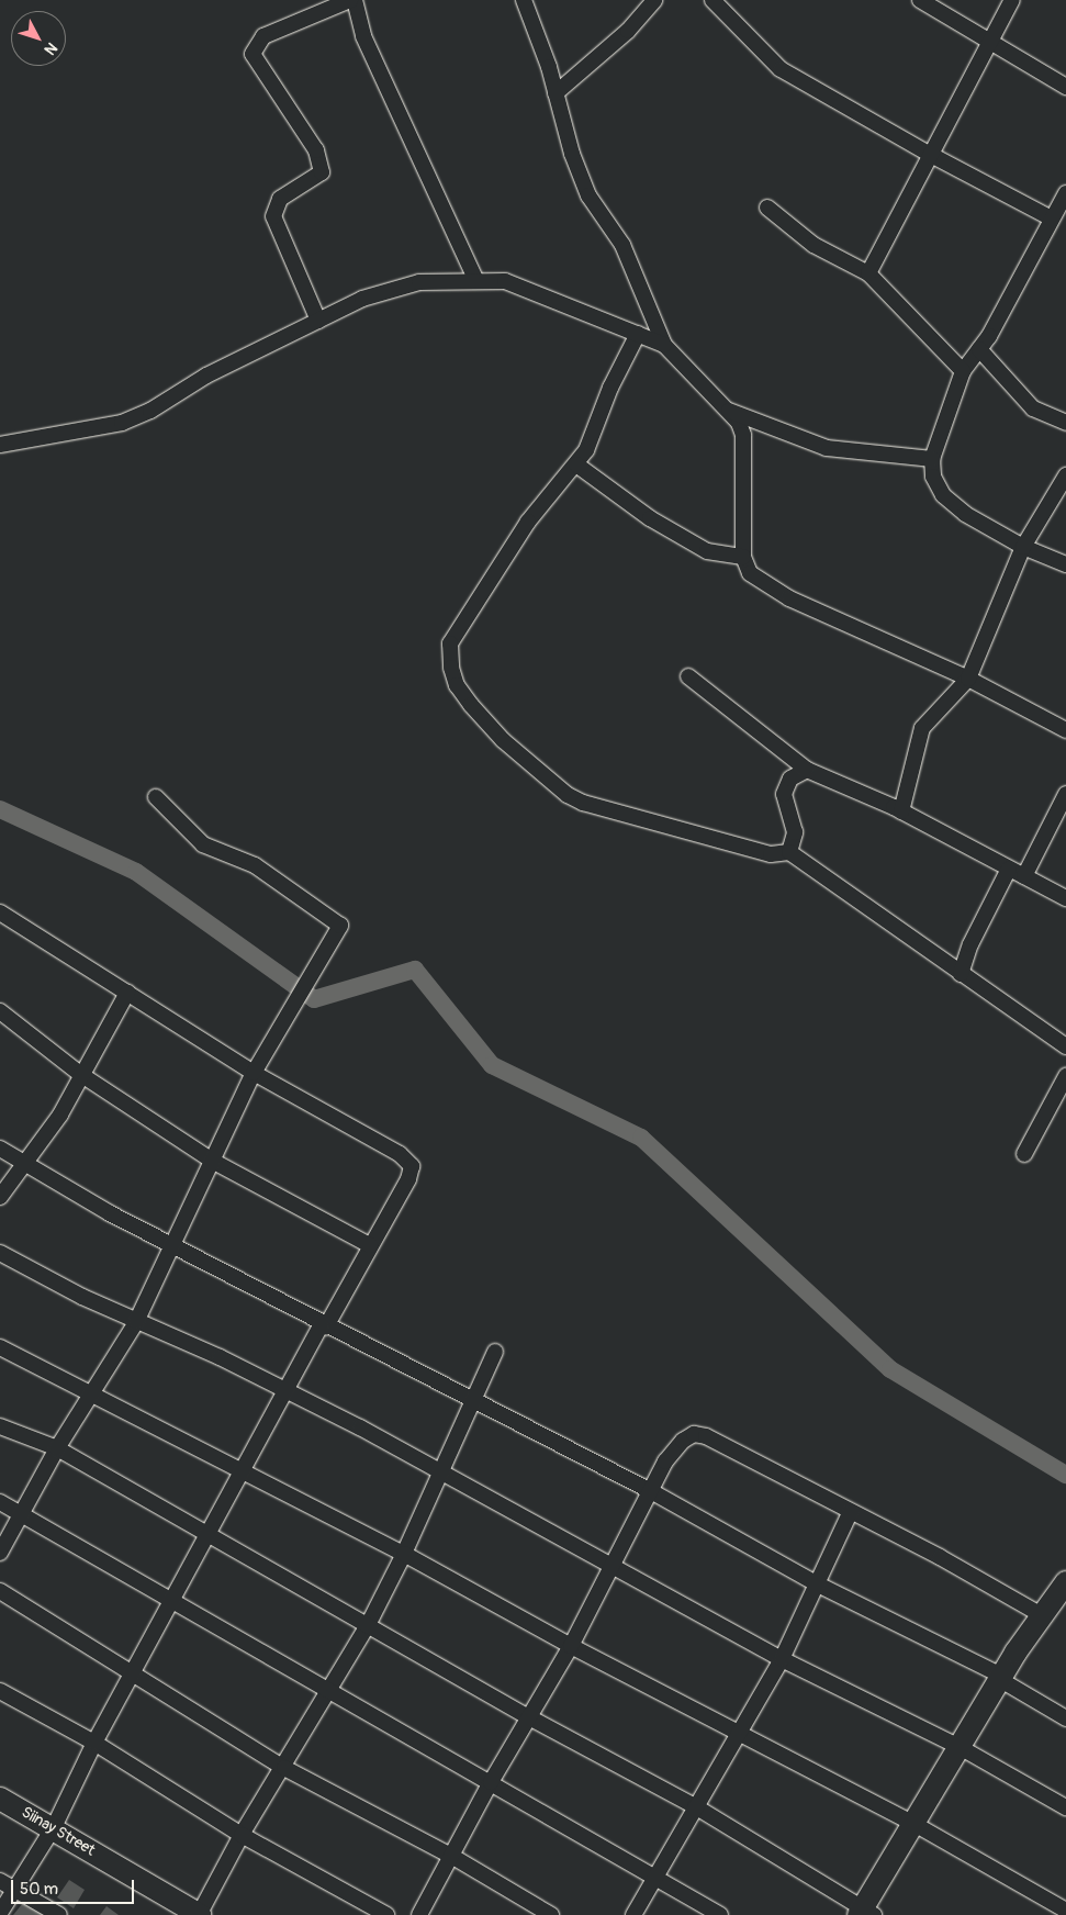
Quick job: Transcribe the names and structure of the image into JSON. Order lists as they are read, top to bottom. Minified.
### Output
{"streets":{"street":["Siinay Street"]},"scale_bar":"50 m","north":"bottom right"}
